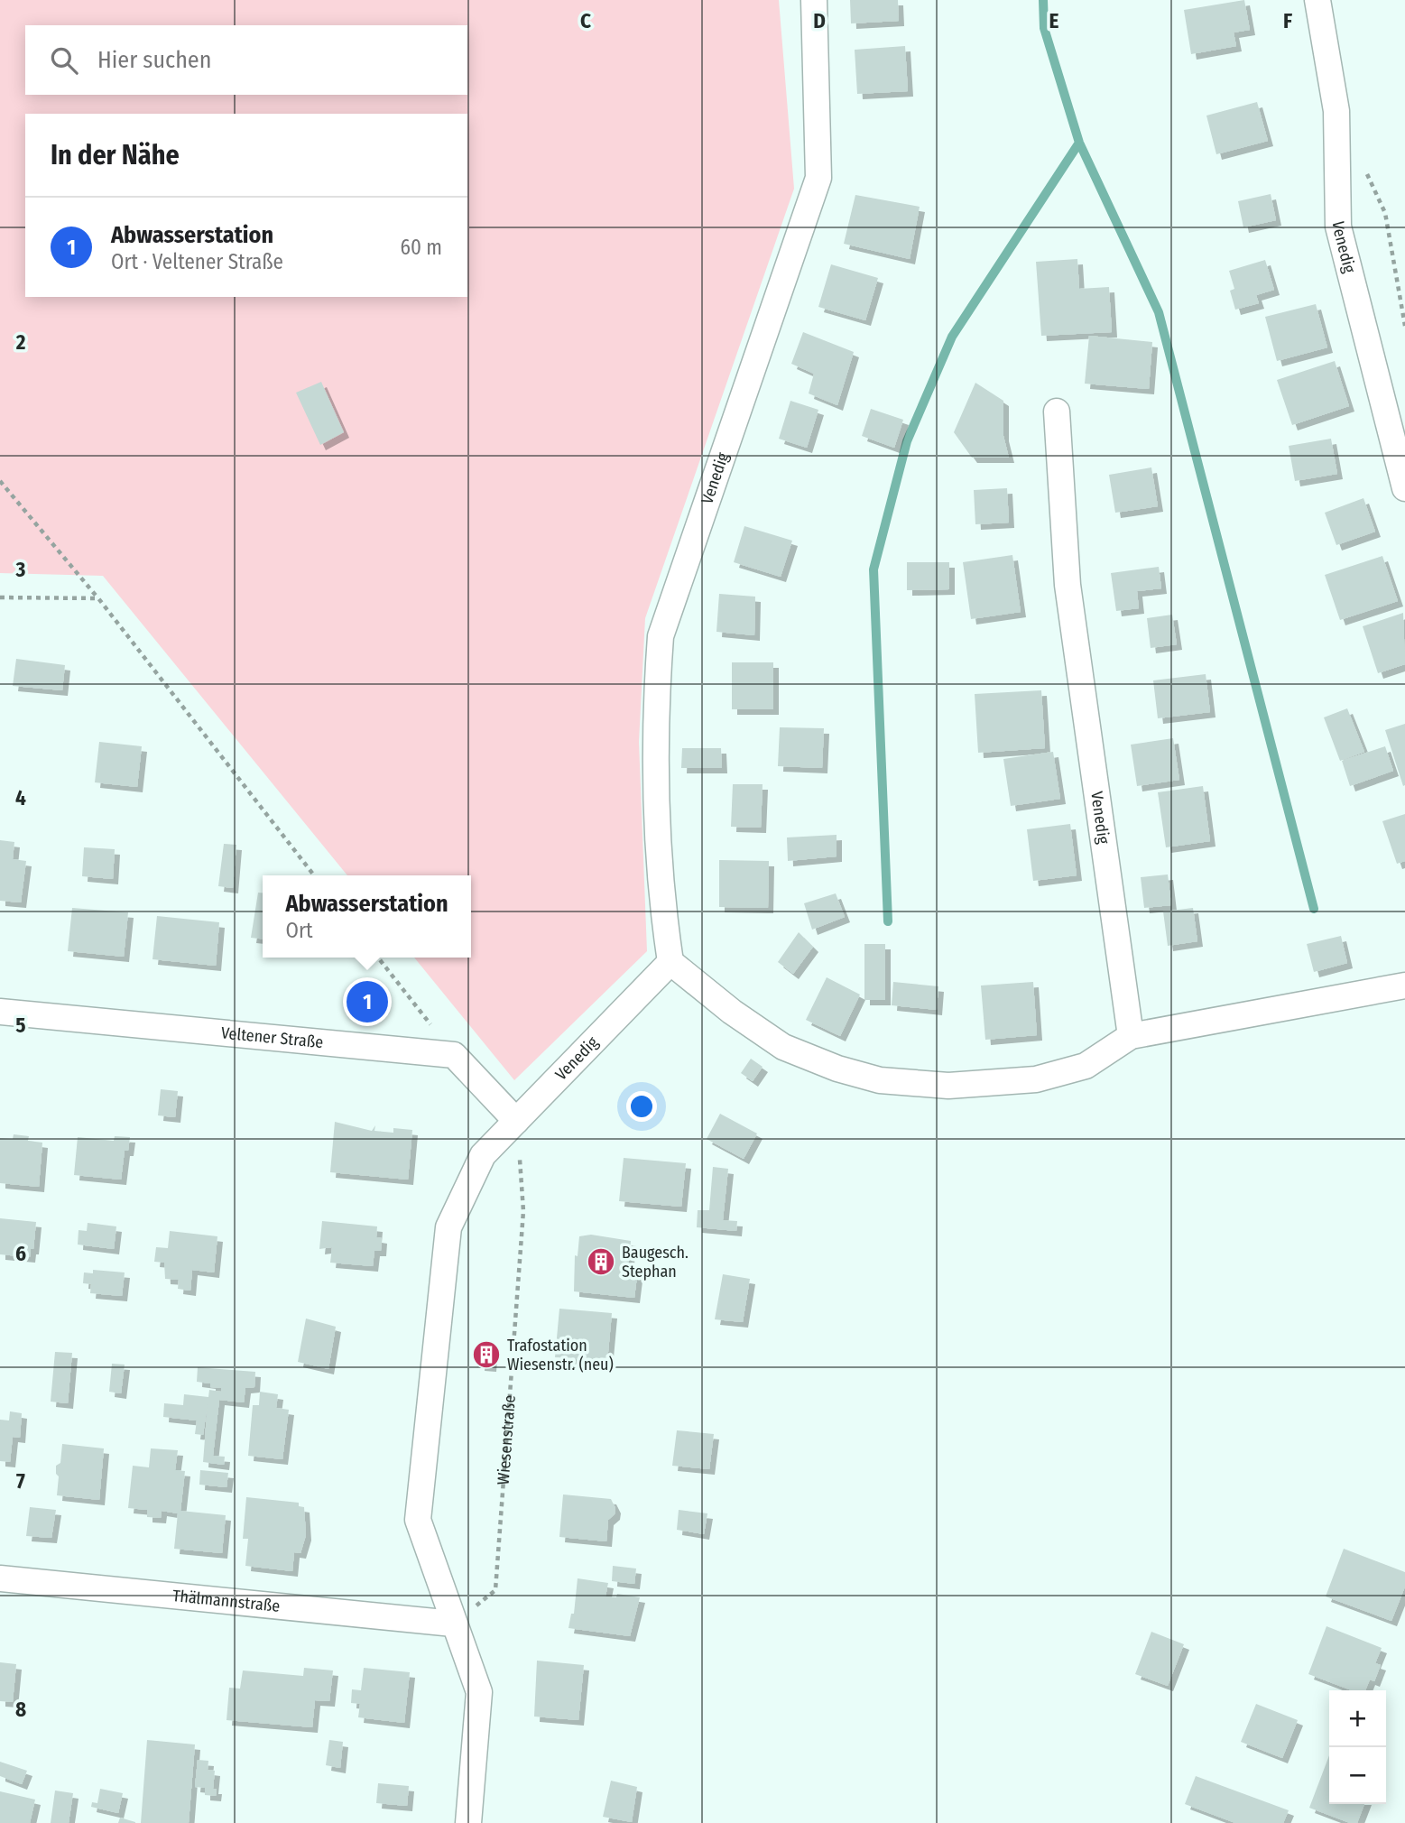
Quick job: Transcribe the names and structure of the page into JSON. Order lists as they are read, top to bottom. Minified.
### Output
{"streets":{"street":["Venedig","Veltener Straße","Thälmannstraße"],"path":["Wiesenstraße"]},"crossings":[["Venedig","Wiesenstraße"],["Venedig","Thälmannstraße"],["Wiesenstraße","Thälmannstraße"]],"places":{"building":["Baugesch. Stephan","Trafostation Wiesenstr. (neu)"]},"page":{"search":"Hier suchen","heading":"In der Nähe","list":[{"mark":"1","name":"Abwasserstation","note":"Ort · Veltener Straße","value":"60 m"}],"popup":["Abwasserstation","Ort"],"pins":"1","map_buttons":["+","−"]},"grid":{"columns":["C","D","E","F"],"rows":["2","3","4","5","6","7","8"]}}
